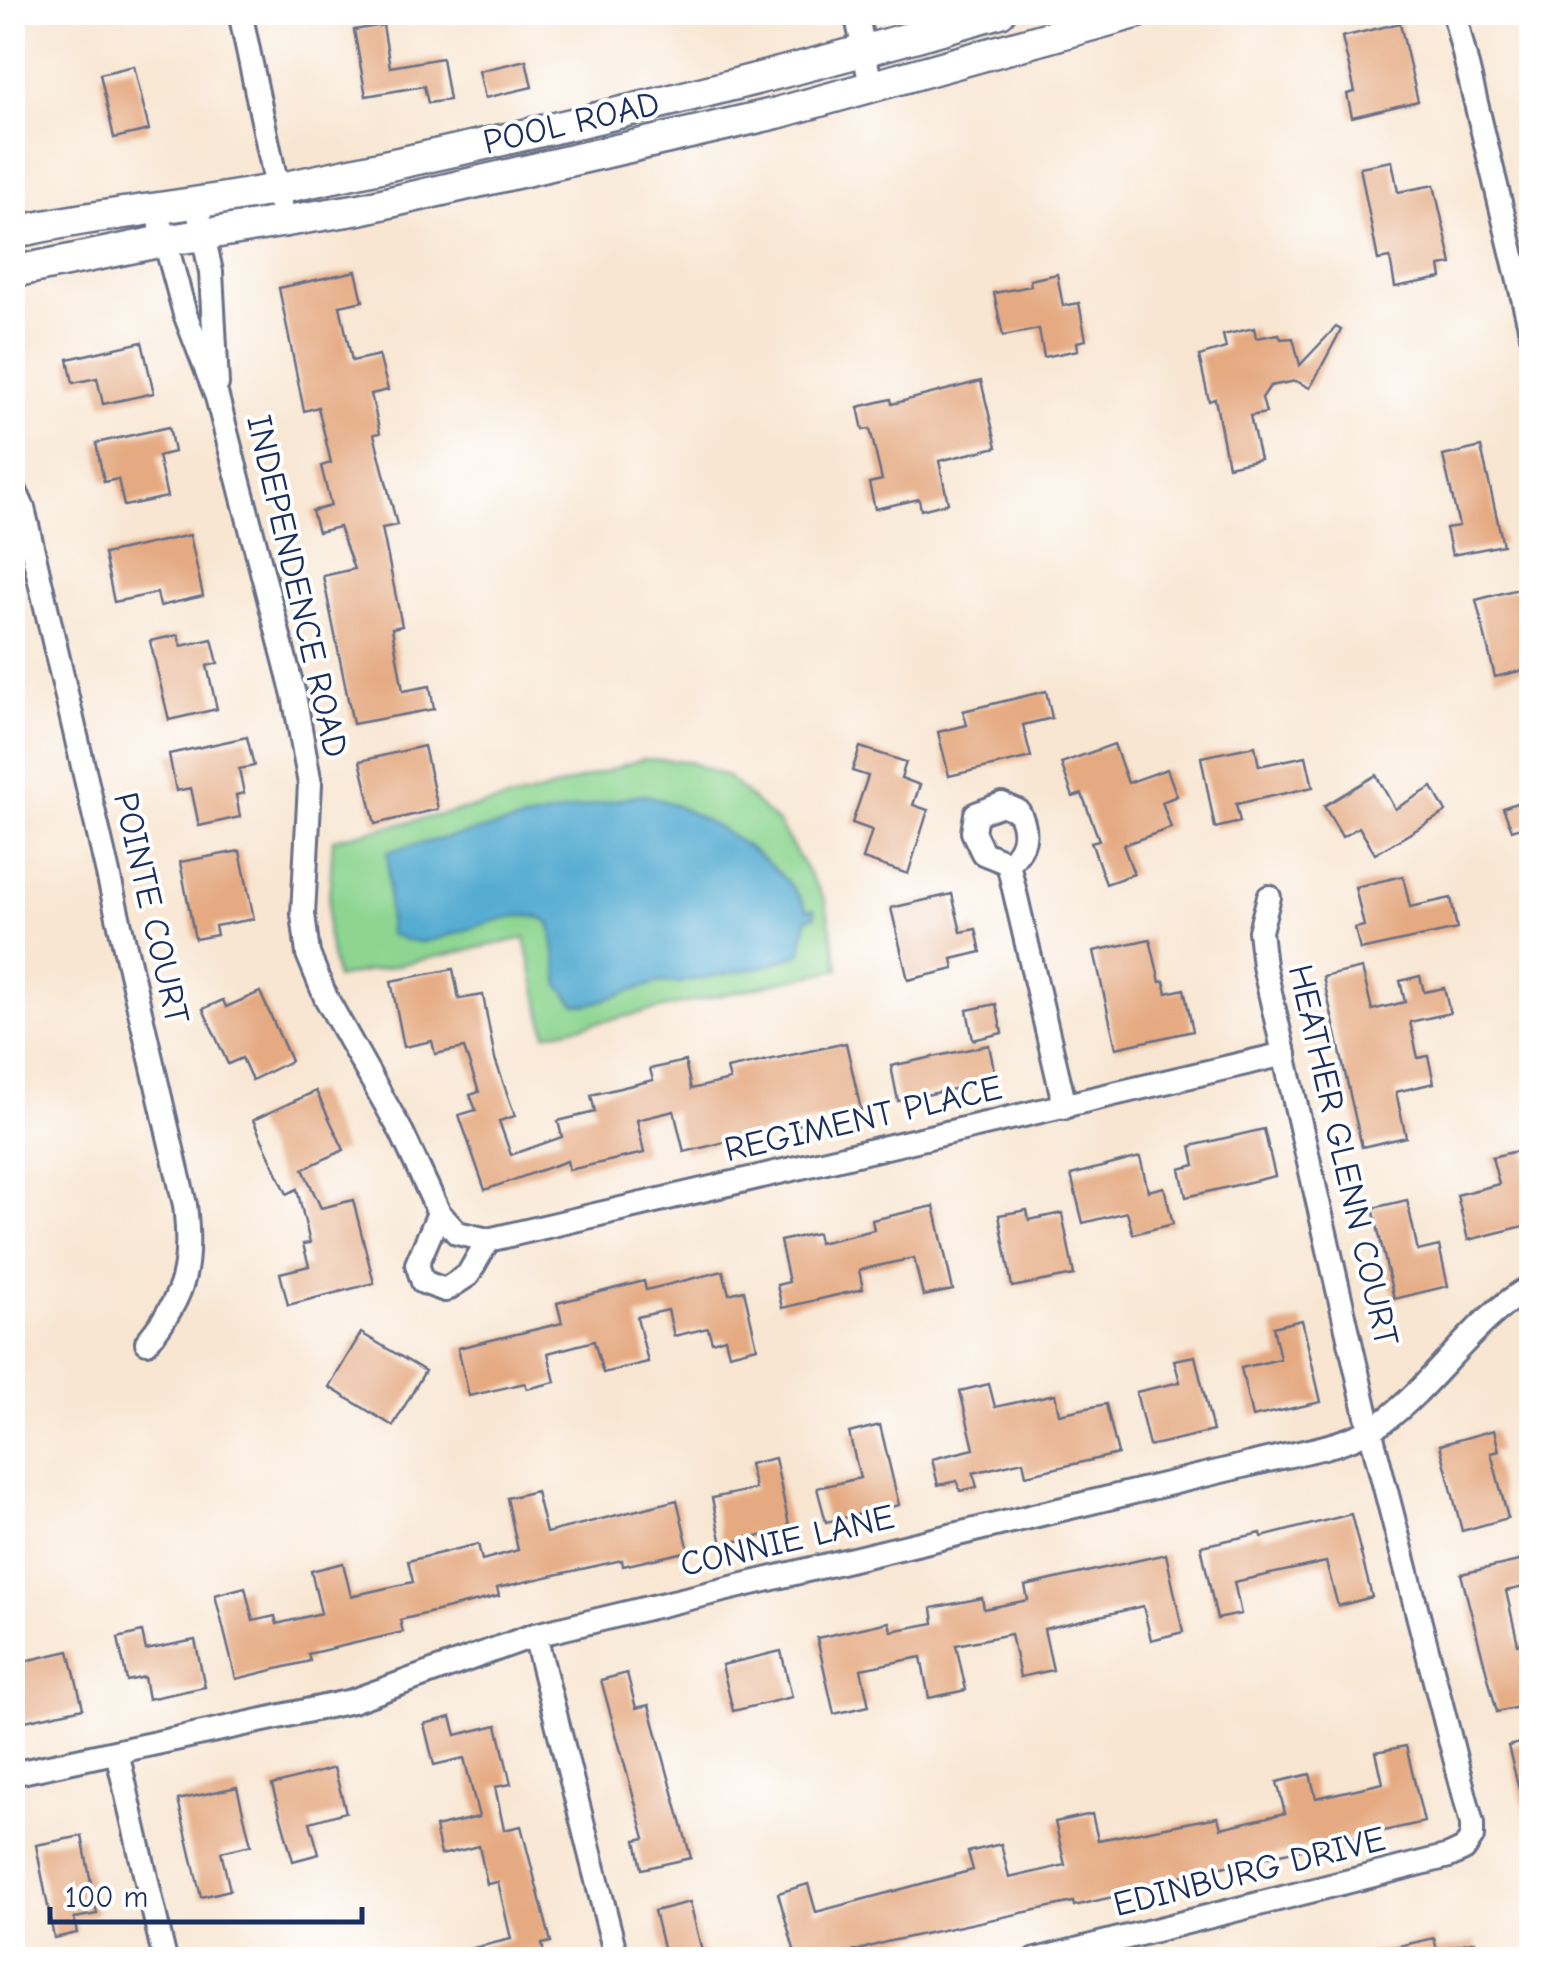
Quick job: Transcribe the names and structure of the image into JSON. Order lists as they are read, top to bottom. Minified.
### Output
{"streets":{"main road":["POOL ROAD"],"street":["INDEPENDENCE ROAD","POINTE COURT","REGIMENT PLACE","HEATHER GLENN COURT","CONNIE LANE","EDINBURG DRIVE"]},"crossings":[["POOL ROAD","INDEPENDENCE ROAD"],["INDEPENDENCE ROAD","REGIMENT PLACE"],["REGIMENT PLACE","HEATHER GLENN COURT"],["HEATHER GLENN COURT","CONNIE LANE"],["HEATHER GLENN COURT","EDINBURG DRIVE"]],"scale_bar":"100 m"}
